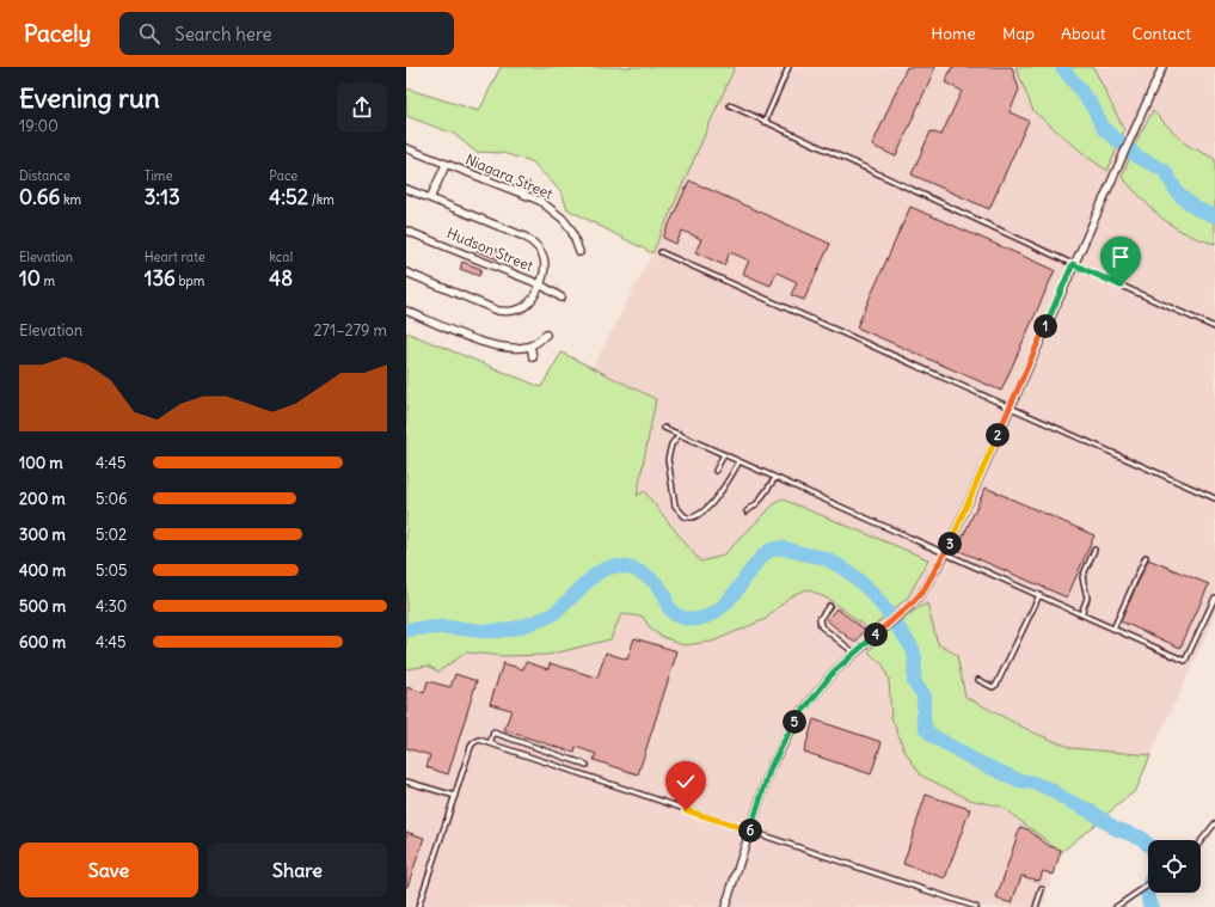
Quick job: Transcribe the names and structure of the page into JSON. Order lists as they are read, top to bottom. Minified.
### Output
{"streets":{"street":["Niagara Street","Hudson Street"]},"page":{"header":"Pacely","search":"Search here","nav":["Home","Map","About","Contact"],"heading":["Evening run","19:00"],"stats":[["Distance","0.66 km"],["Time","3:13"],["Pace","4:52 /km"],["Elevation","10 m"],["Heart rate","136 bpm"],["kcal","48"]],"chart":["Elevation","271–279 m"],"pins":["1","2","3","4","5","6"],"list":[{"name":"100 m","note":"4:45"},{"name":"200 m","note":"5:06"},{"name":"300 m","note":"5:02"},{"name":"400 m","note":"5:05"},{"name":"500 m","note":"4:30"},{"name":"600 m","note":"4:45"}],"buttons":["Save","Share"]}}
